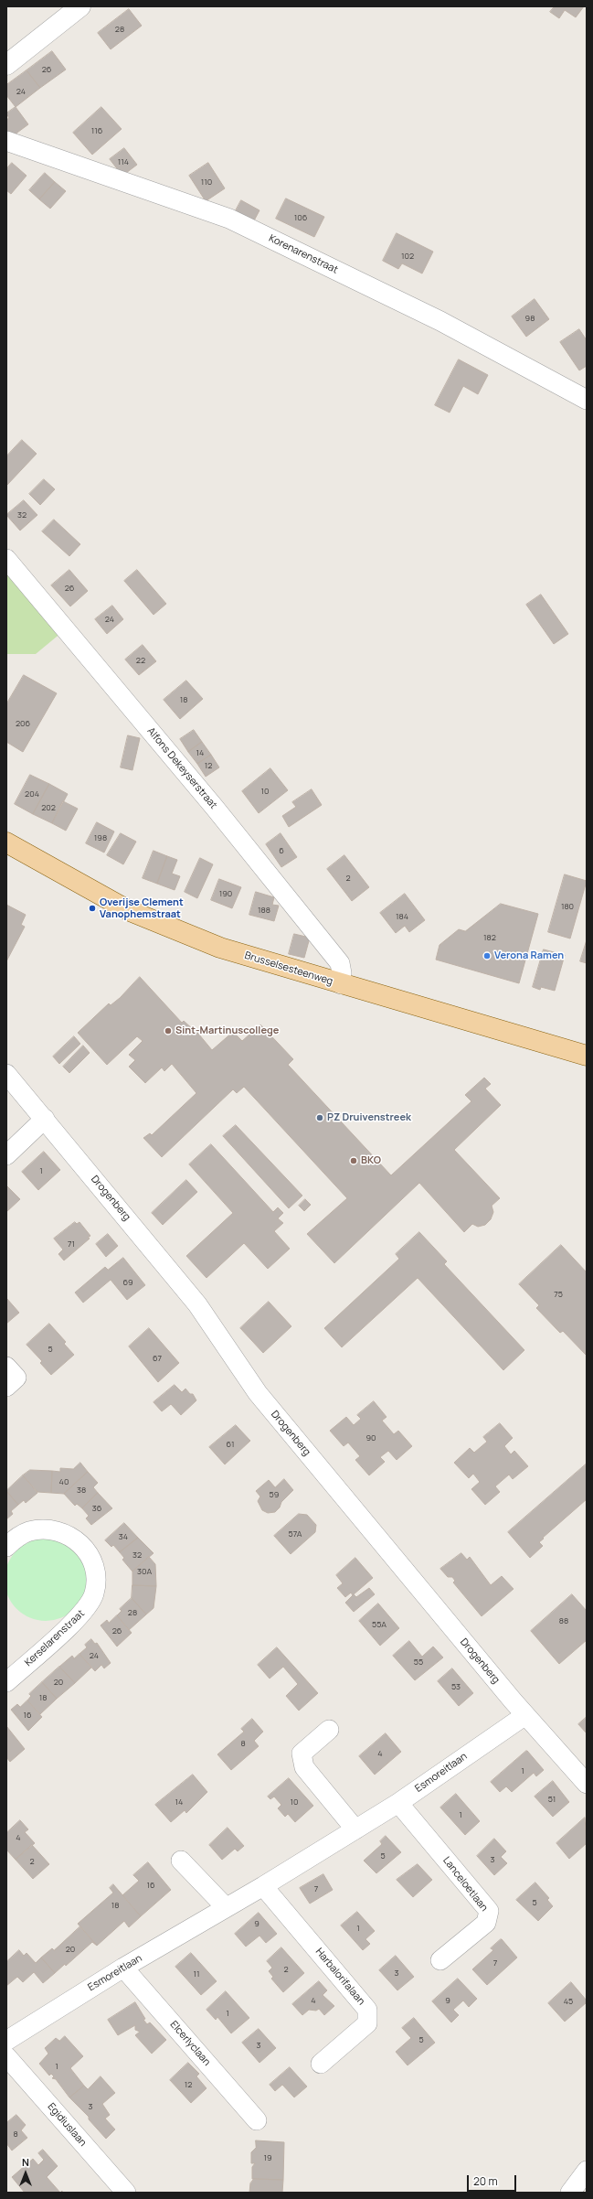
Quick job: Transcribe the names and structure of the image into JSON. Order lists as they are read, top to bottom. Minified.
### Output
{"streets":{"main road":["Brusselsesteenweg"],"street":["Korenarenstraat","Alfons Dekeyserstraat","Drogenberg","Kerselarenstraat","Esmoreitlaan","Lanceloetlaan","Harbalorifalaan","Elcerlyclaan","Egidiuslaan"]},"crossings":[["Alfons Dekeyserstraat","Brusselsesteenweg"],["Drogenberg","Esmoreitlaan"],["Esmoreitlaan","Lanceloetlaan"],["Esmoreitlaan","Harbalorifalaan"],["Esmoreitlaan","Elcerlyclaan"]],"places":["Overijse Clement Vanophemstraat","Verona Ramen","Sint-Martinuscollege","PZ Druivenstreek","BKO"],"house_numbers":["28","26","24","116","114","110","106","102","98","32","26","24","22","18","206","14","12","10","204","202","198","6","2","190","180","188","184","182","1","71","69","75","5","67","90","61","40","38","59","36","57A","34","32","30A","28","88","55A","26","24","55","20","53","18","16","8","4","1","51","14","10","1","4","5","3","2","16","7","5","18","9","1","20","7","2","3","11","4","9","45","1","5","3","1","12","3","8","19"],"scale_bar":"20 m","north":"top"}
